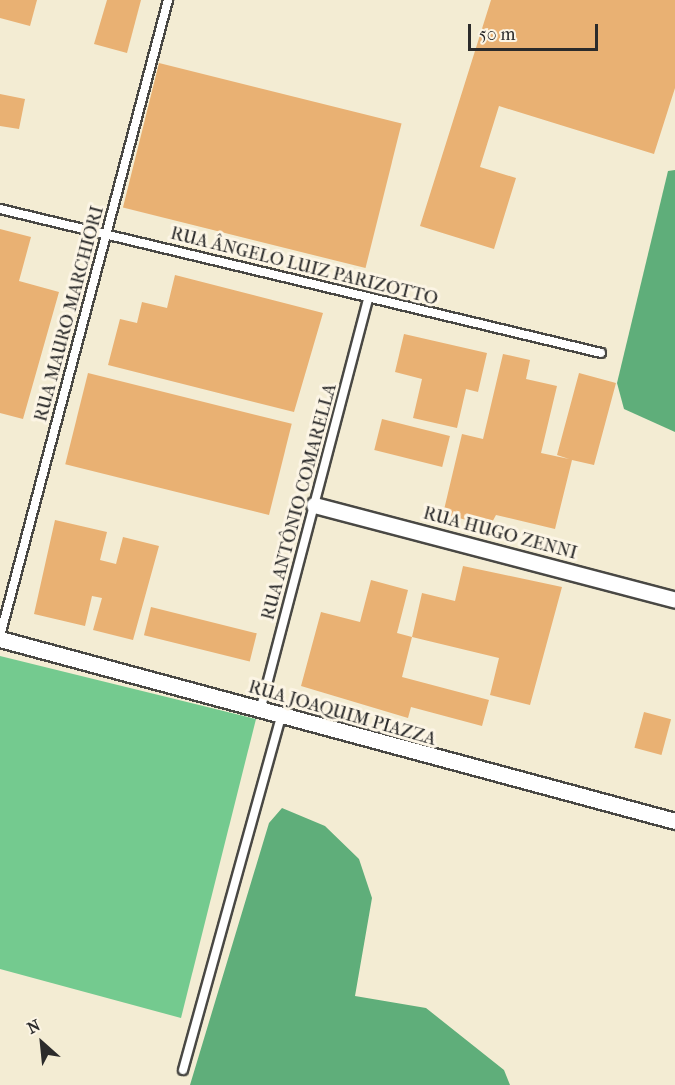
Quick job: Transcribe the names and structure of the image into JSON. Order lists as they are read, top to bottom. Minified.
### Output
{"streets":{"street":["RUA HUGO ZENNI","RUA JOAQUIM PIAZZA"],"lane":["RUA ÂNGELO LUIZ PARIZOTTO","RUA MAURO MARCHIORI","RUA ANTÔNIO COMARELLA"]},"crossings":[["RUA ÂNGELO LUIZ PARIZOTTO","RUA MAURO MARCHIORI"],["RUA ÂNGELO LUIZ PARIZOTTO","RUA ANTÔNIO COMARELLA"],["RUA MAURO MARCHIORI","RUA JOAQUIM PIAZZA"],["RUA ANTÔNIO COMARELLA","RUA HUGO ZENNI"],["RUA ANTÔNIO COMARELLA","RUA JOAQUIM PIAZZA"]],"scale_bar":"50 m","north":"top left"}
